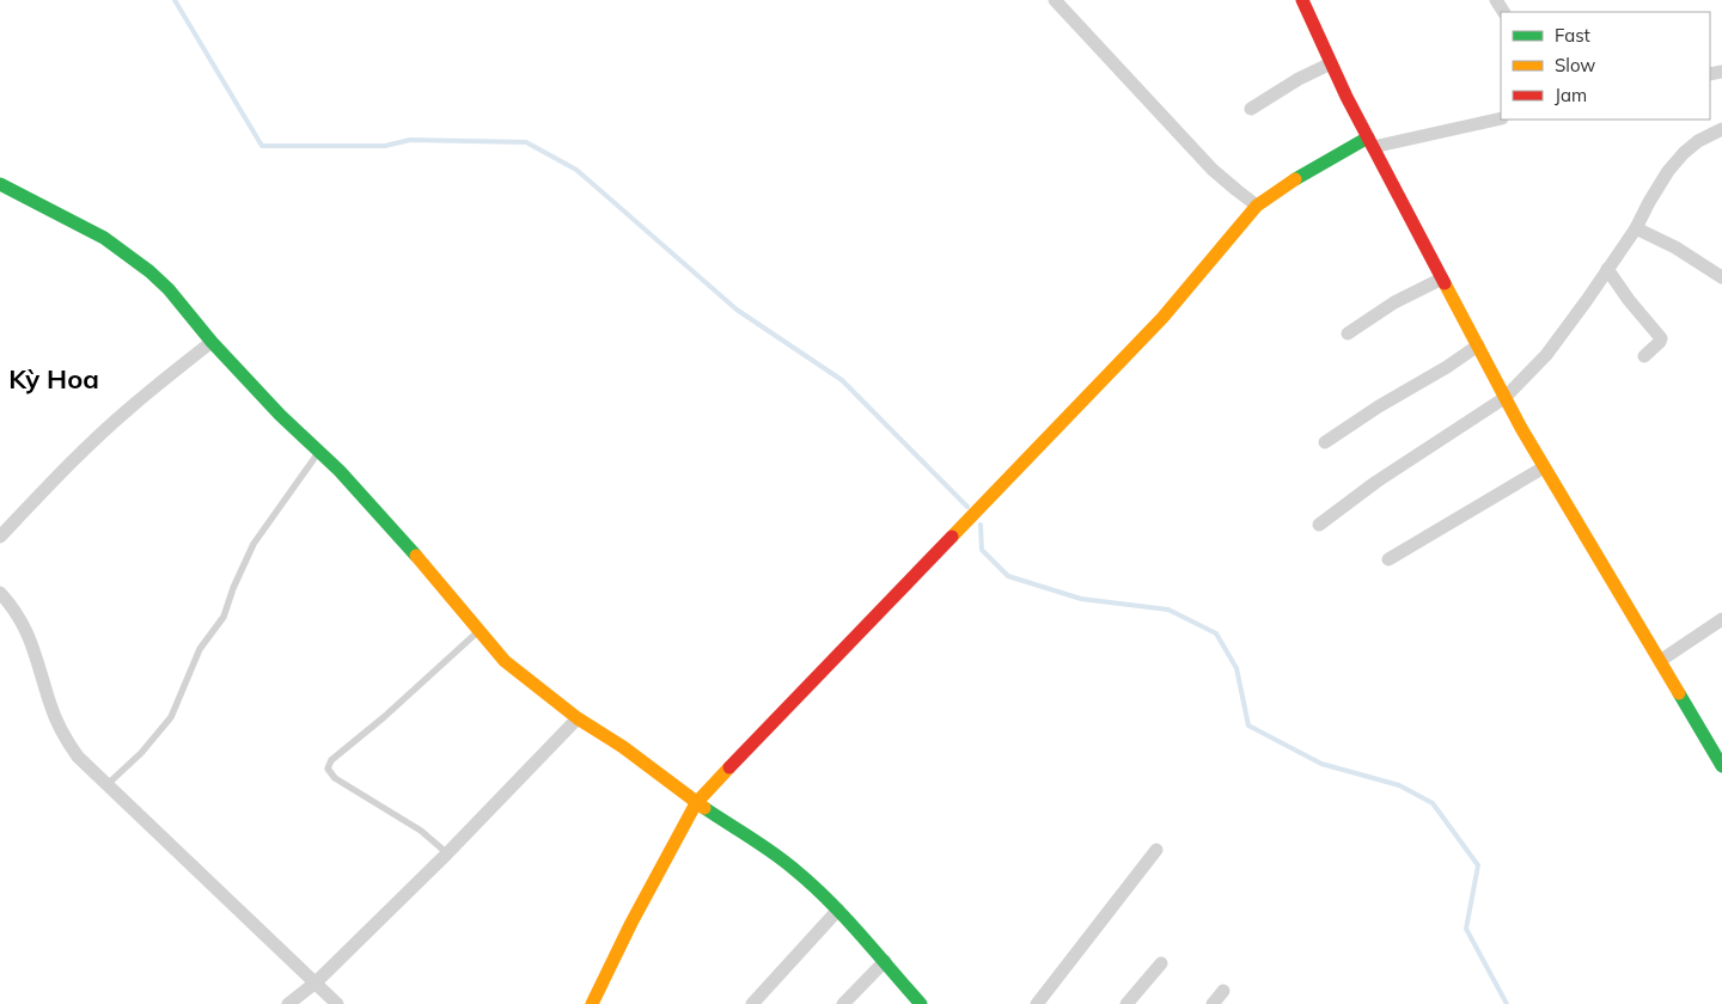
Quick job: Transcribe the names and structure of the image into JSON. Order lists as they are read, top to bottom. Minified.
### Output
{"districts":["Kỳ Hoa"],"legend":["Fast","Slow","Jam"]}
